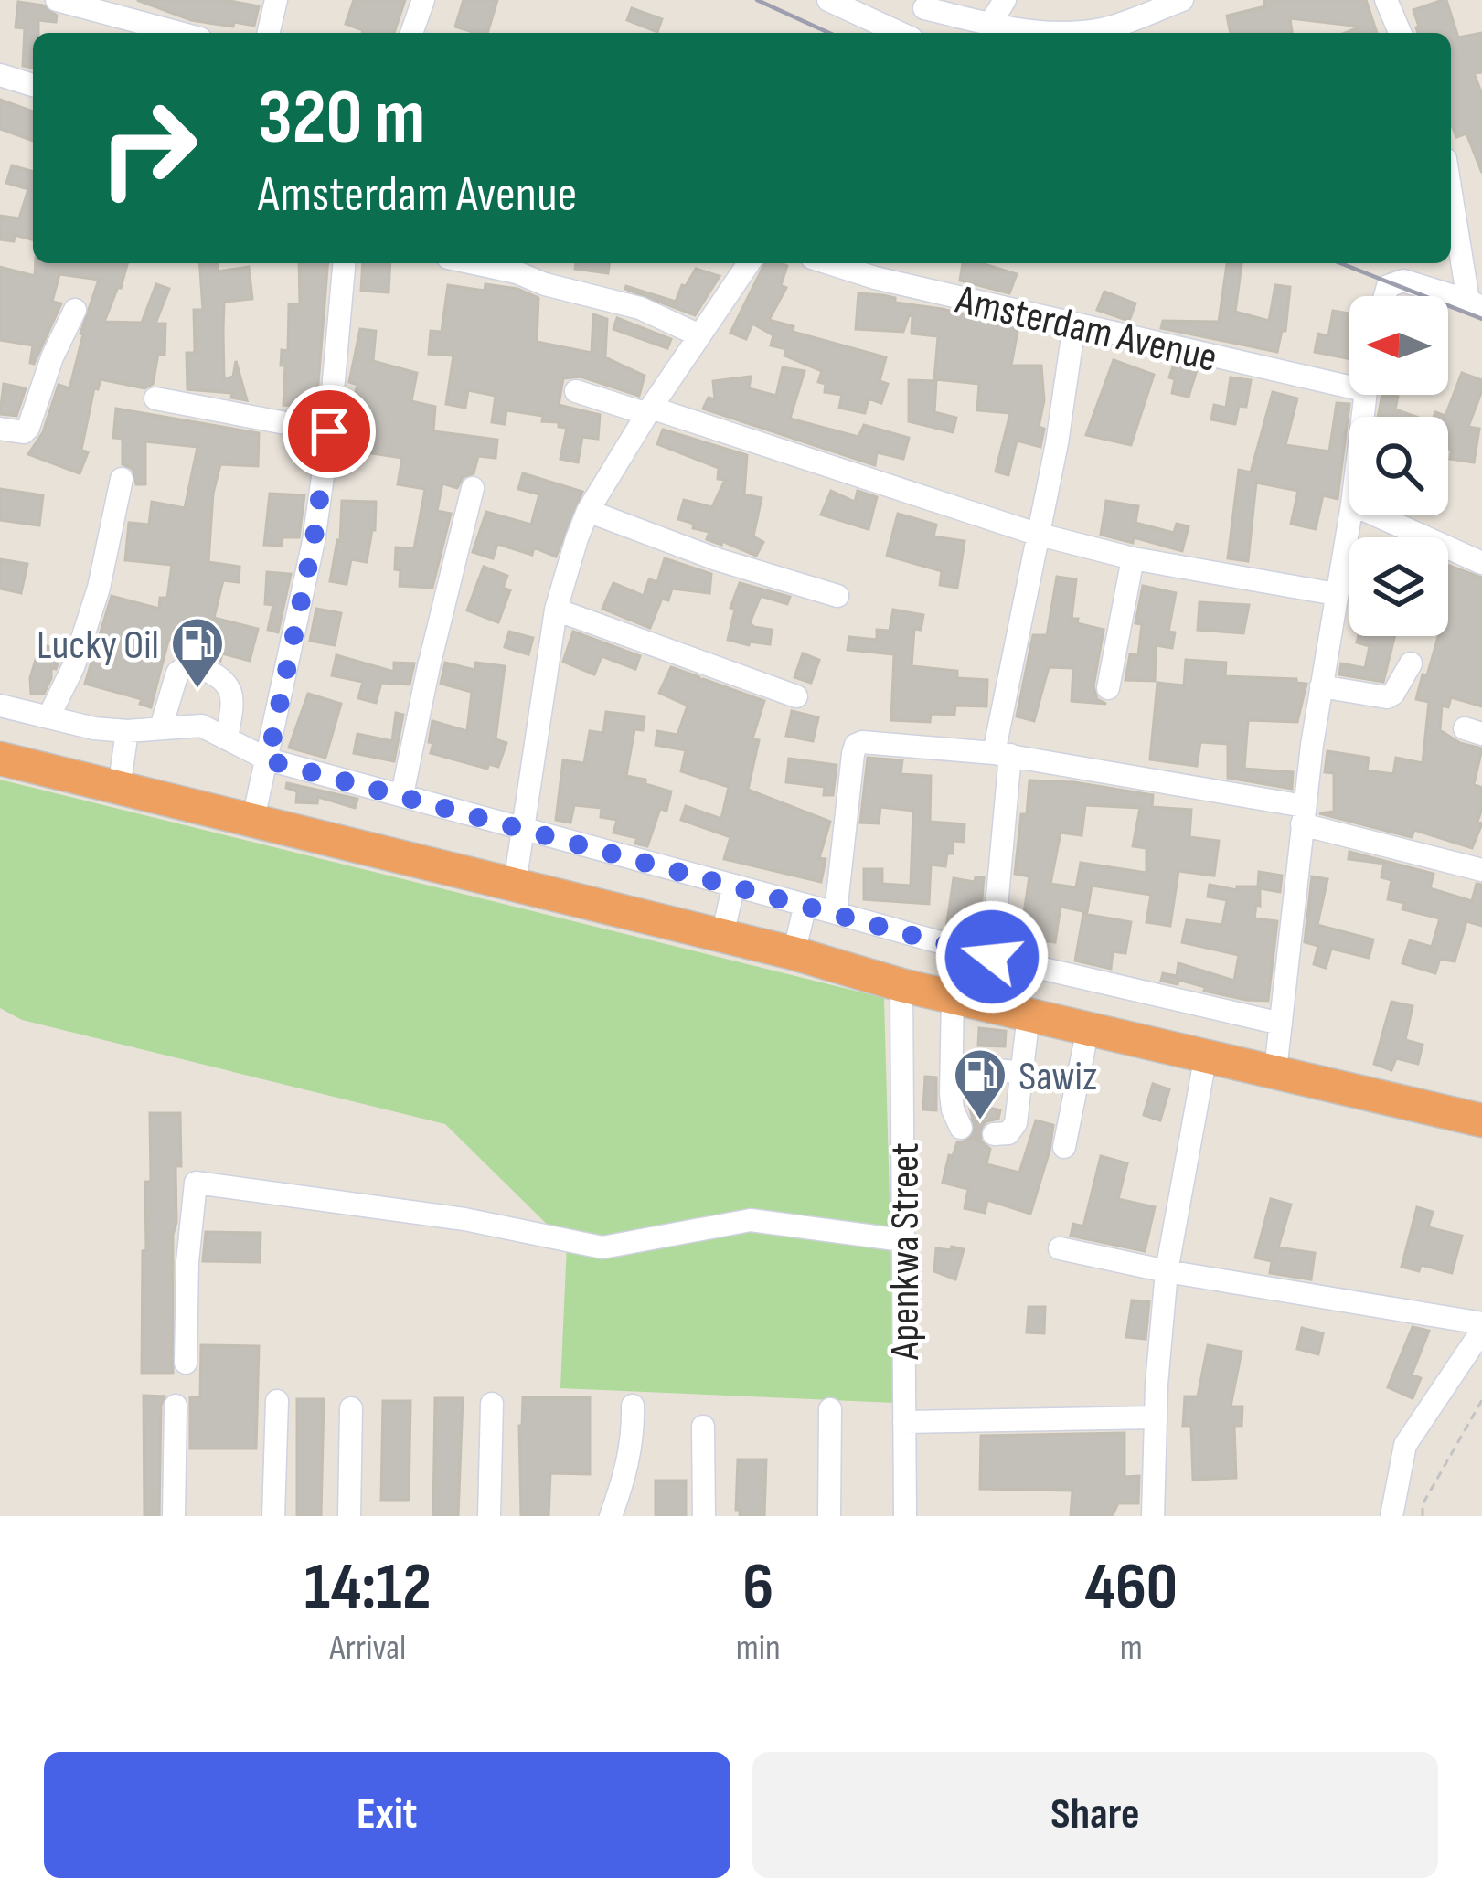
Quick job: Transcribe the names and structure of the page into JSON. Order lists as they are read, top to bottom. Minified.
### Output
{"streets":{"street":["Amsterdam Avenue","Apenkwa Street"]},"places":{"fuel station":["Lucky Oil","Sawiz"]},"north":"left","page":{"turn":["320 m","Amsterdam Avenue"],"eta":["14:12","Arrival","6","min","460","m"],"buttons":["Exit","Share"]}}
